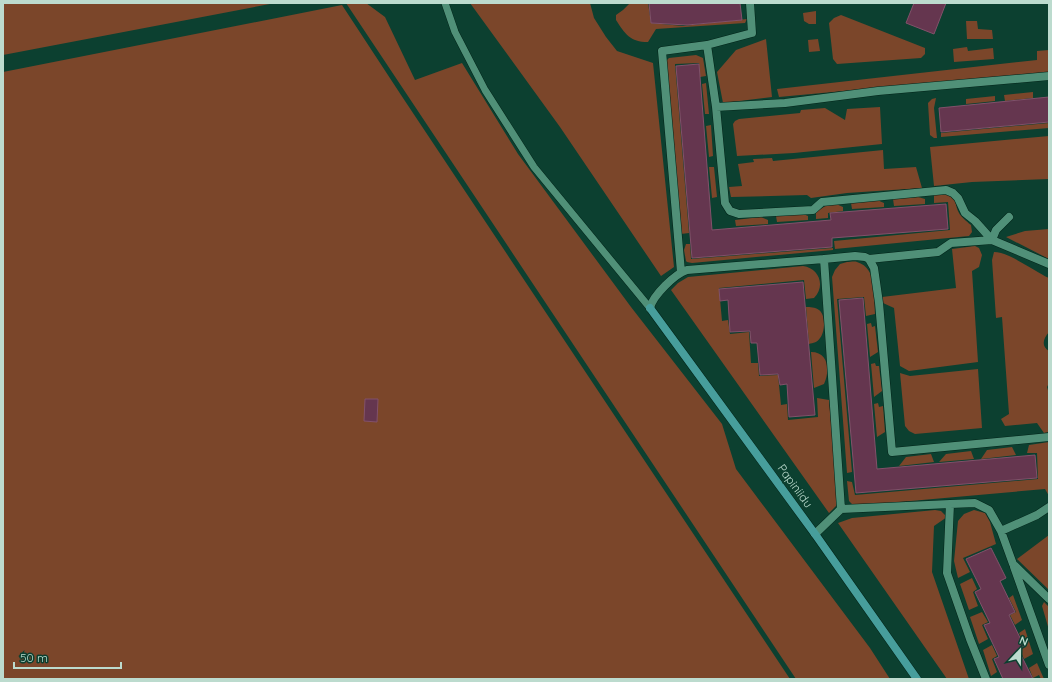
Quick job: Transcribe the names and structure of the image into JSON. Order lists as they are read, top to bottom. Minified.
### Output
{"streets":{"street":["Papiniidu"]},"scale_bar":"50 m","north":"top"}
